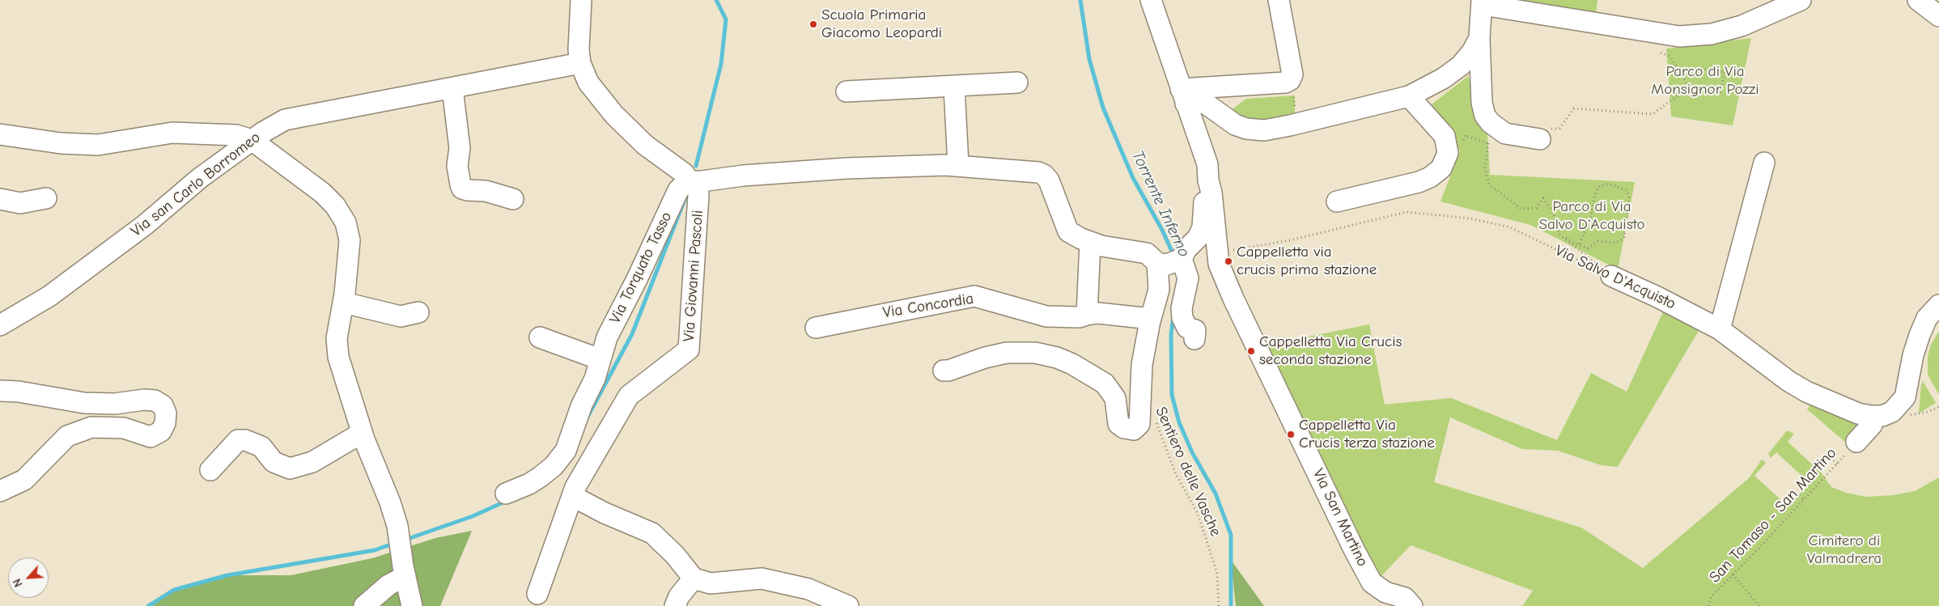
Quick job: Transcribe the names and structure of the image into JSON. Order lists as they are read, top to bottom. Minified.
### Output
{"streets":{"street":["Via san Carlo Borromeo","Via Torquato Tasso","Via Giovanni Pascoli","Via Salvo D'Acquisto","Via Concordia","Via San Martino"],"path":["Sentiero delle Vasche","San Tomaso - San Martino"]},"crossings":[["Via Torquato Tasso","Via Giovanni Pascoli"],["Via Salvo D'Acquisto","Via San Martino"]],"water":["Torrente Inferno"],"parks":["Parco di Via Monsignor Pozzi","Parco di Via Salvo D'Acquisto","Cimitero di Valmadrera"],"places":["Scuola Primaria Giacomo Leopardi","Cappelletta via crucis prima stazione","Cappelletta Via Crucis seconda stazione","Cappelletta Via Crucis terza stazione"],"north":"bottom left"}
